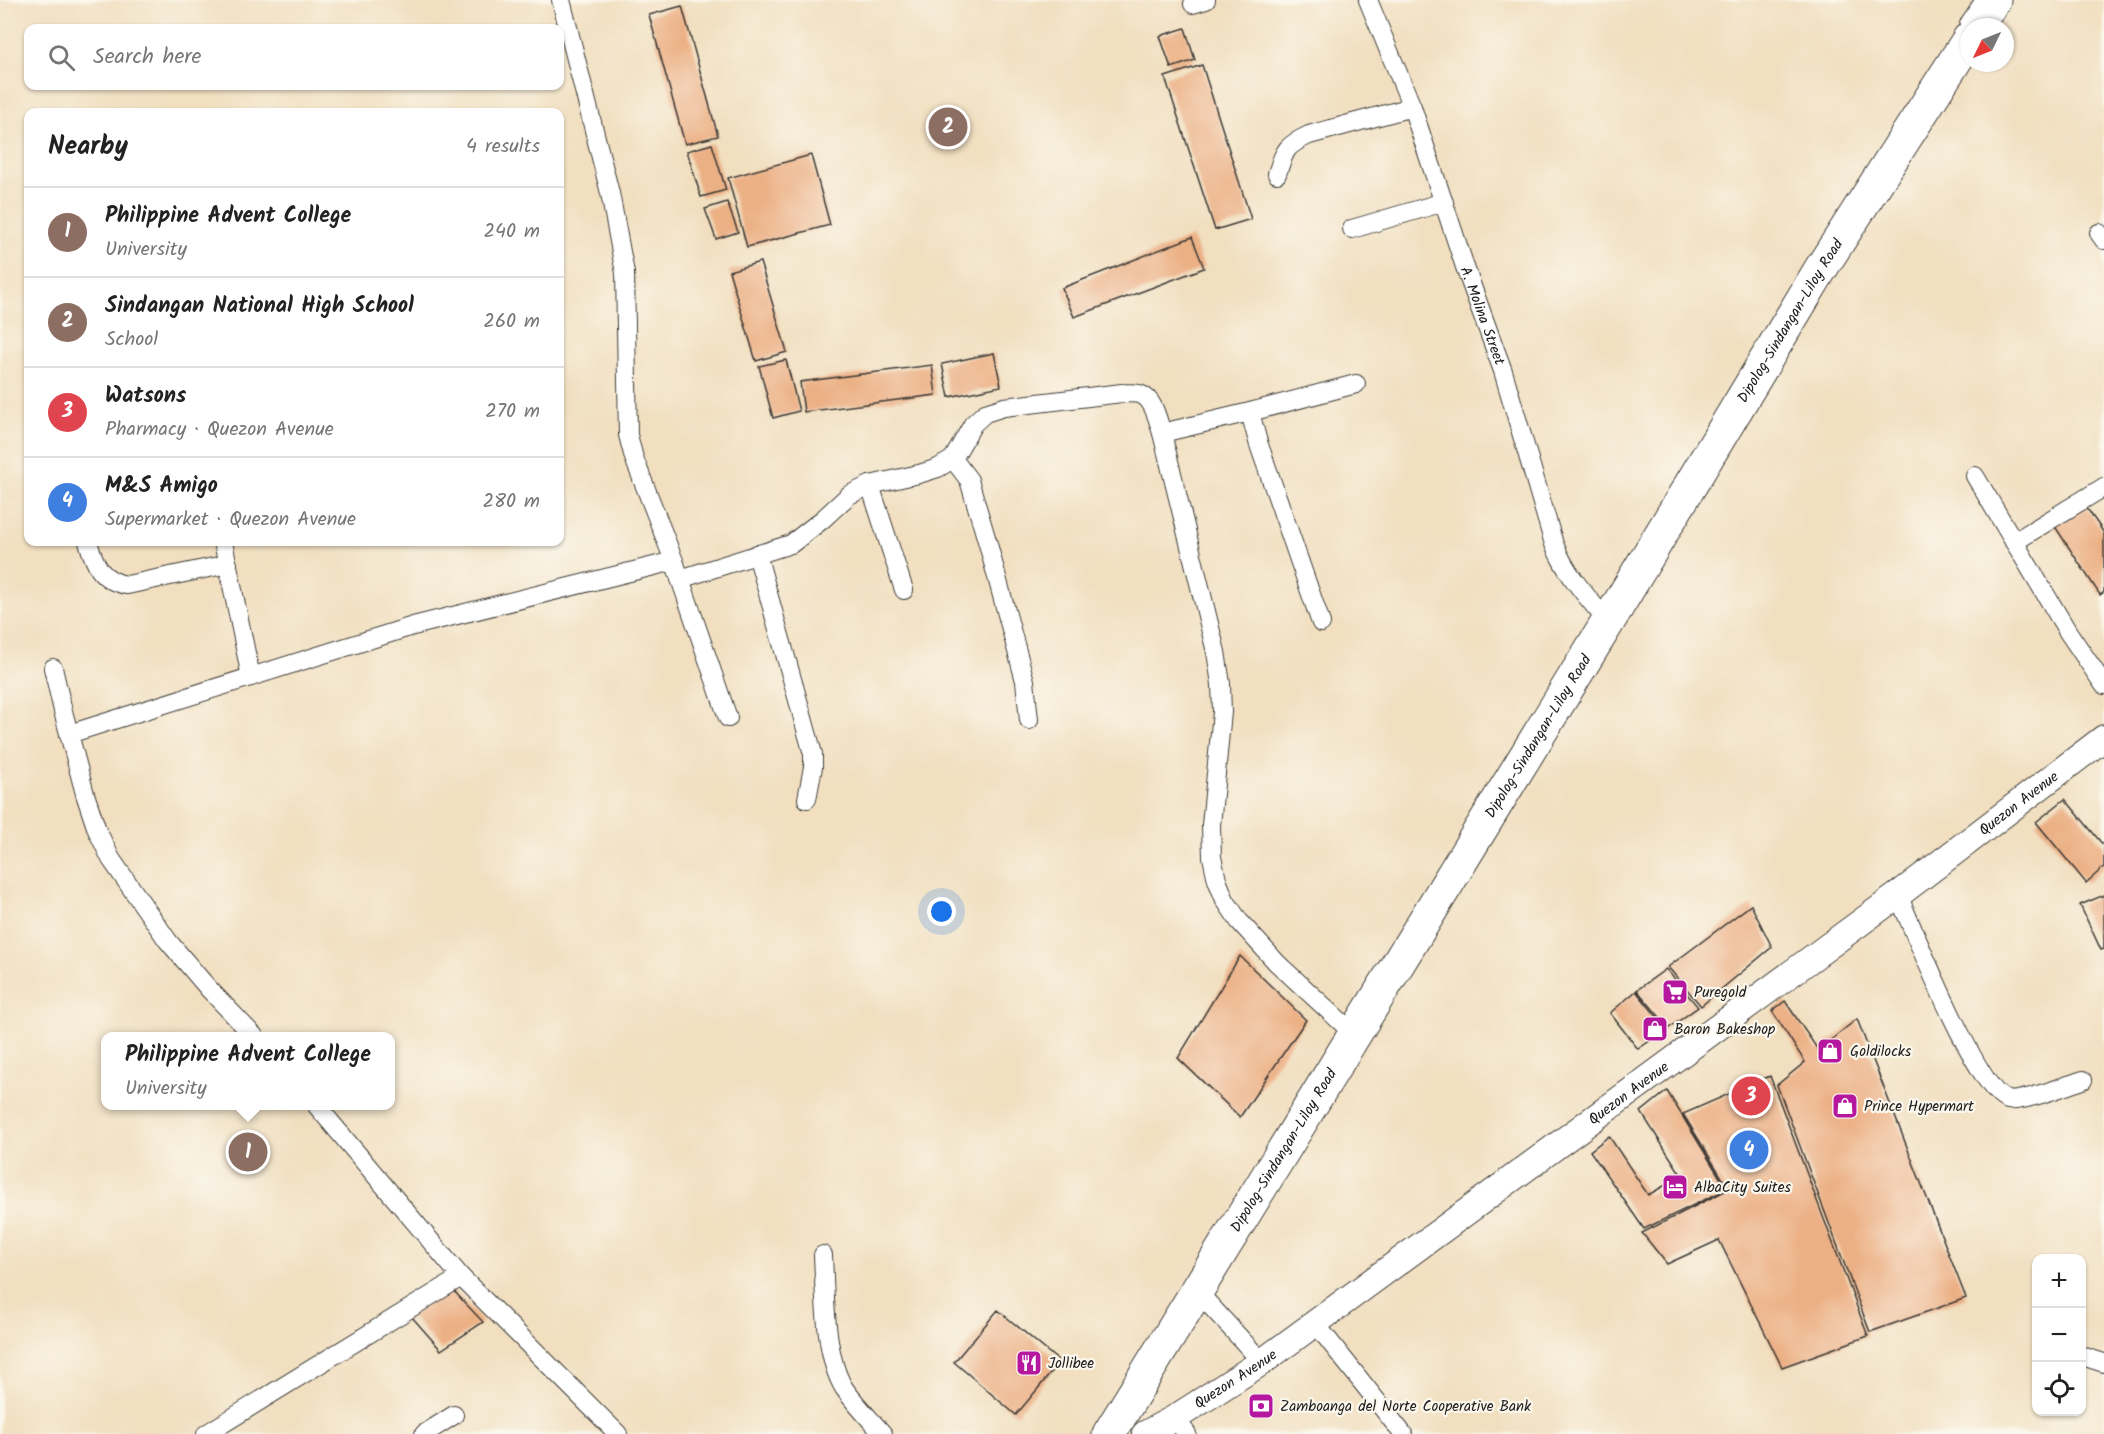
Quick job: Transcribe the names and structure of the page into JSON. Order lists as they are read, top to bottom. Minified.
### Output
{"streets":{"highway":["Dipolog-Sindangan-Liloy Road"],"street":["A. Molina Street","Quezon Avenue"]},"crossings":[["A. Molina Street","Dipolog-Sindangan-Liloy Road"]],"places":{"supermarket":["Puregold"],"shop":["Baron Bakeshop","Goldilocks","Prince Hypermart"],"hotel":["AlbaCity Suites"],"restaurant":["Jollibee"],"bank":["Zamboanga del Norte Cooperative Bank"]},"north":"bottom left","page":{"search":"Search here","pins":["2","3","4","1"],"heading":["Nearby","4 results"],"list":[{"mark":"1","name":"Philippine Advent College","note":"University","value":"240 m"},{"mark":"2","name":"Sindangan National High School","note":"School","value":"260 m"},{"mark":"3","name":"Watsons","note":"Pharmacy · Quezon Avenue","value":"270 m"},{"mark":"4","name":"M&S Amigo","note":"Supermarket · Quezon Avenue","value":"280 m"}],"popup":["Philippine Advent College","University"],"map_buttons":["+","−"]}}
